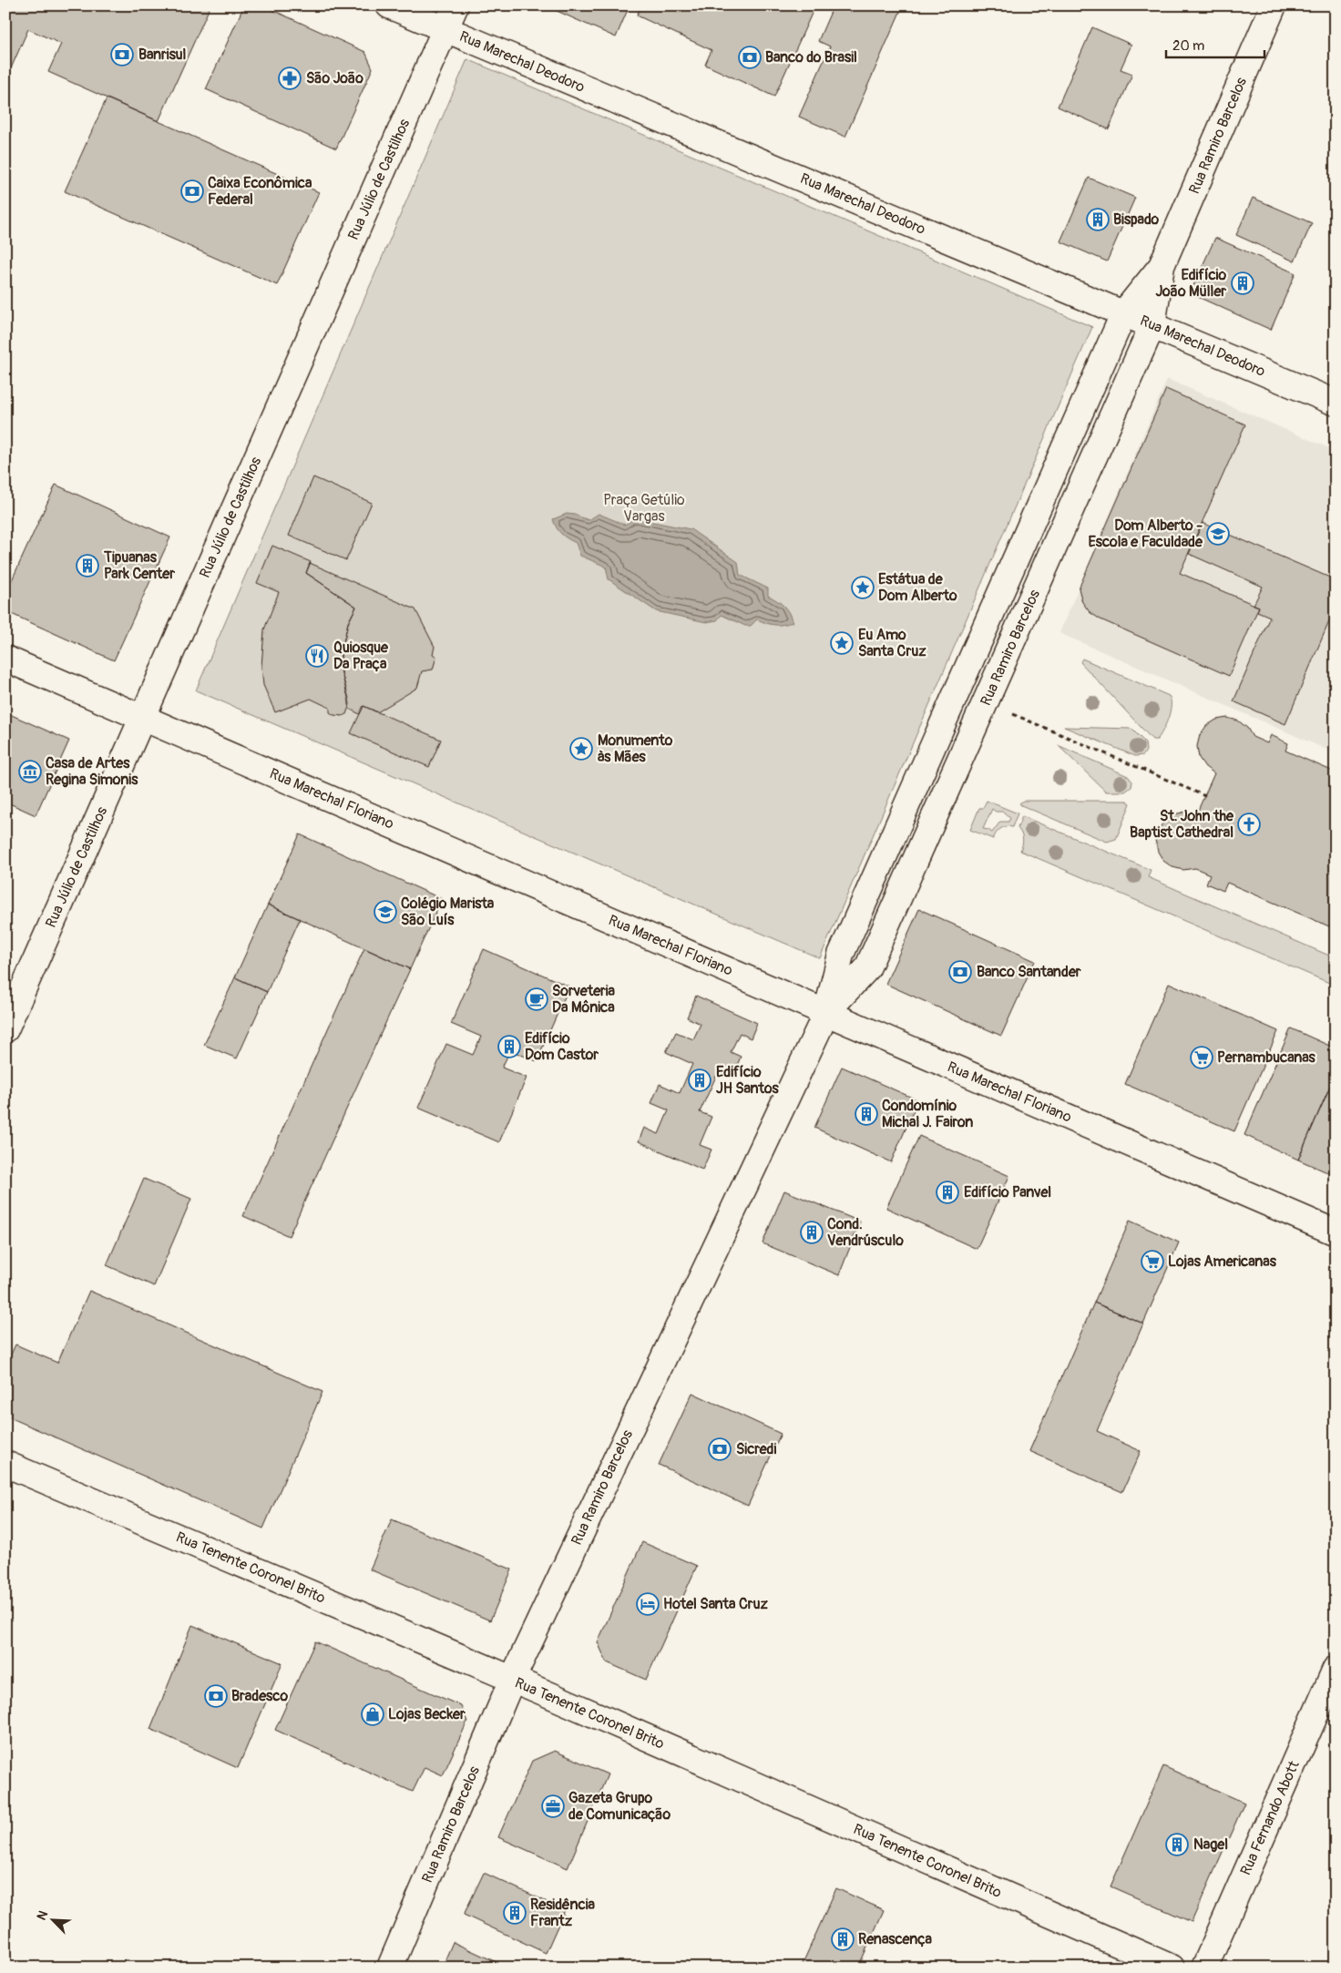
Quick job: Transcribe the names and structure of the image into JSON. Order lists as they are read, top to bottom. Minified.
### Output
{"streets":{"street":["Rua Marechal Deodoro","Rua Ramiro Barcelos","Rua Júlio de Castilhos","Rua Marechal Floriano","Rua Tenente Coronel Brito","Rua Fernando Abott"]},"crossings":[["Rua Marechal Deodoro","Rua Ramiro Barcelos"],["Rua Marechal Deodoro","Rua Júlio de Castilhos"],["Rua Ramiro Barcelos","Rua Marechal Floriano"],["Rua Ramiro Barcelos","Rua Tenente Coronel Brito"],["Rua Júlio de Castilhos","Rua Marechal Floriano"]],"parks":["Praça Getúlio Vargas"],"places":{"bank":["Banrisul","Banco do Brasil","Caixa Econômica Federal","Banco Santander","Sicredi","Bradesco"],"pharmacy":["São João"],"building":["Bispado","Edifício João Müller","Tipuanas Park Center","Edifício Dom Castor","Edifício JH Santos","Condomínio Michal J. Fairon","Edifício Panvel","Cond. Vendrúsculo","Nagel","Residência Frantz","Renascença"],"school or university":["Dom Alberto - Escola e Faculdade","Colégio Marista São Luís"],"place":["Estátua de Dom Alberto","Eu Amo Santa Cruz","Monumento às Mães"],"restaurant":["Quiosque Da Praça"],"museum":["Casa de Artes Regina Simonis"],"church":["St. John the Baptist Cathedral"],"cafe":["Sorveteria Da Mônica"],"supermarket":["Pernambucanas","Lojas Americanas"],"hotel":["Hotel Santa Cruz"],"shop":["Lojas Becker"],"office":["Gazeta Grupo de Comunicação"]},"scale_bar":"20 m","north":"top left"}
